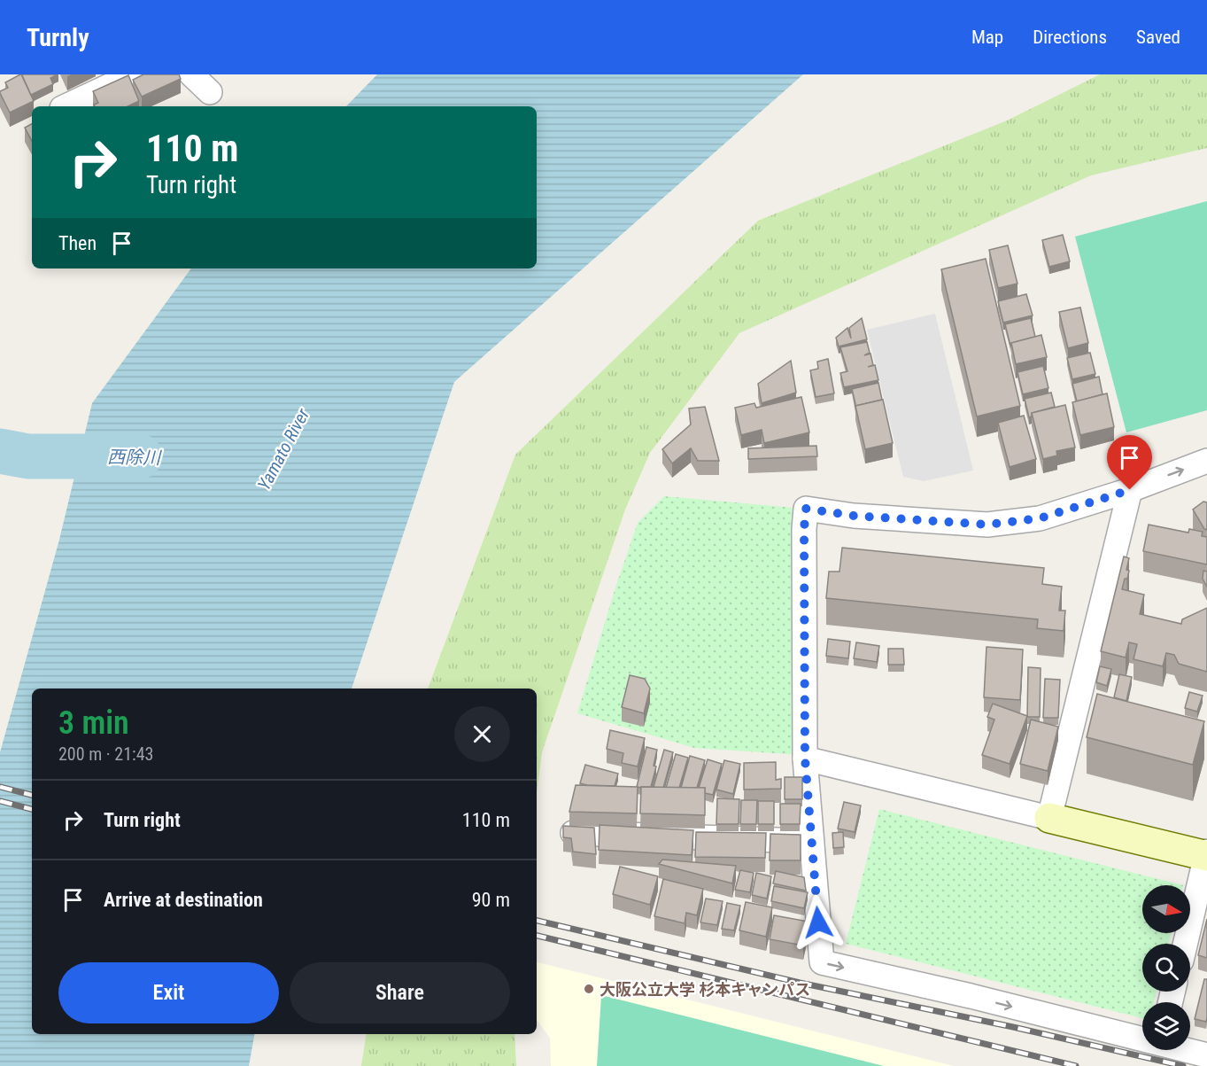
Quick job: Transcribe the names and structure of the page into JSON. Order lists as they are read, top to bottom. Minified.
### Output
{"water":["Yamato River","西除川"],"places":["大阪公立大学 杉本キャンパス"],"north":"right","page":{"header":"Turnly","nav":["Map","Directions","Saved"],"turn":["110 m","Turn right"],"then":"Then","heading":["3 min","200 m · 21:43"],"list":[{"name":"Turn right","value":"110 m"},{"name":"Arrive at destination","value":"90 m"}],"buttons":["Exit","Share"]}}
